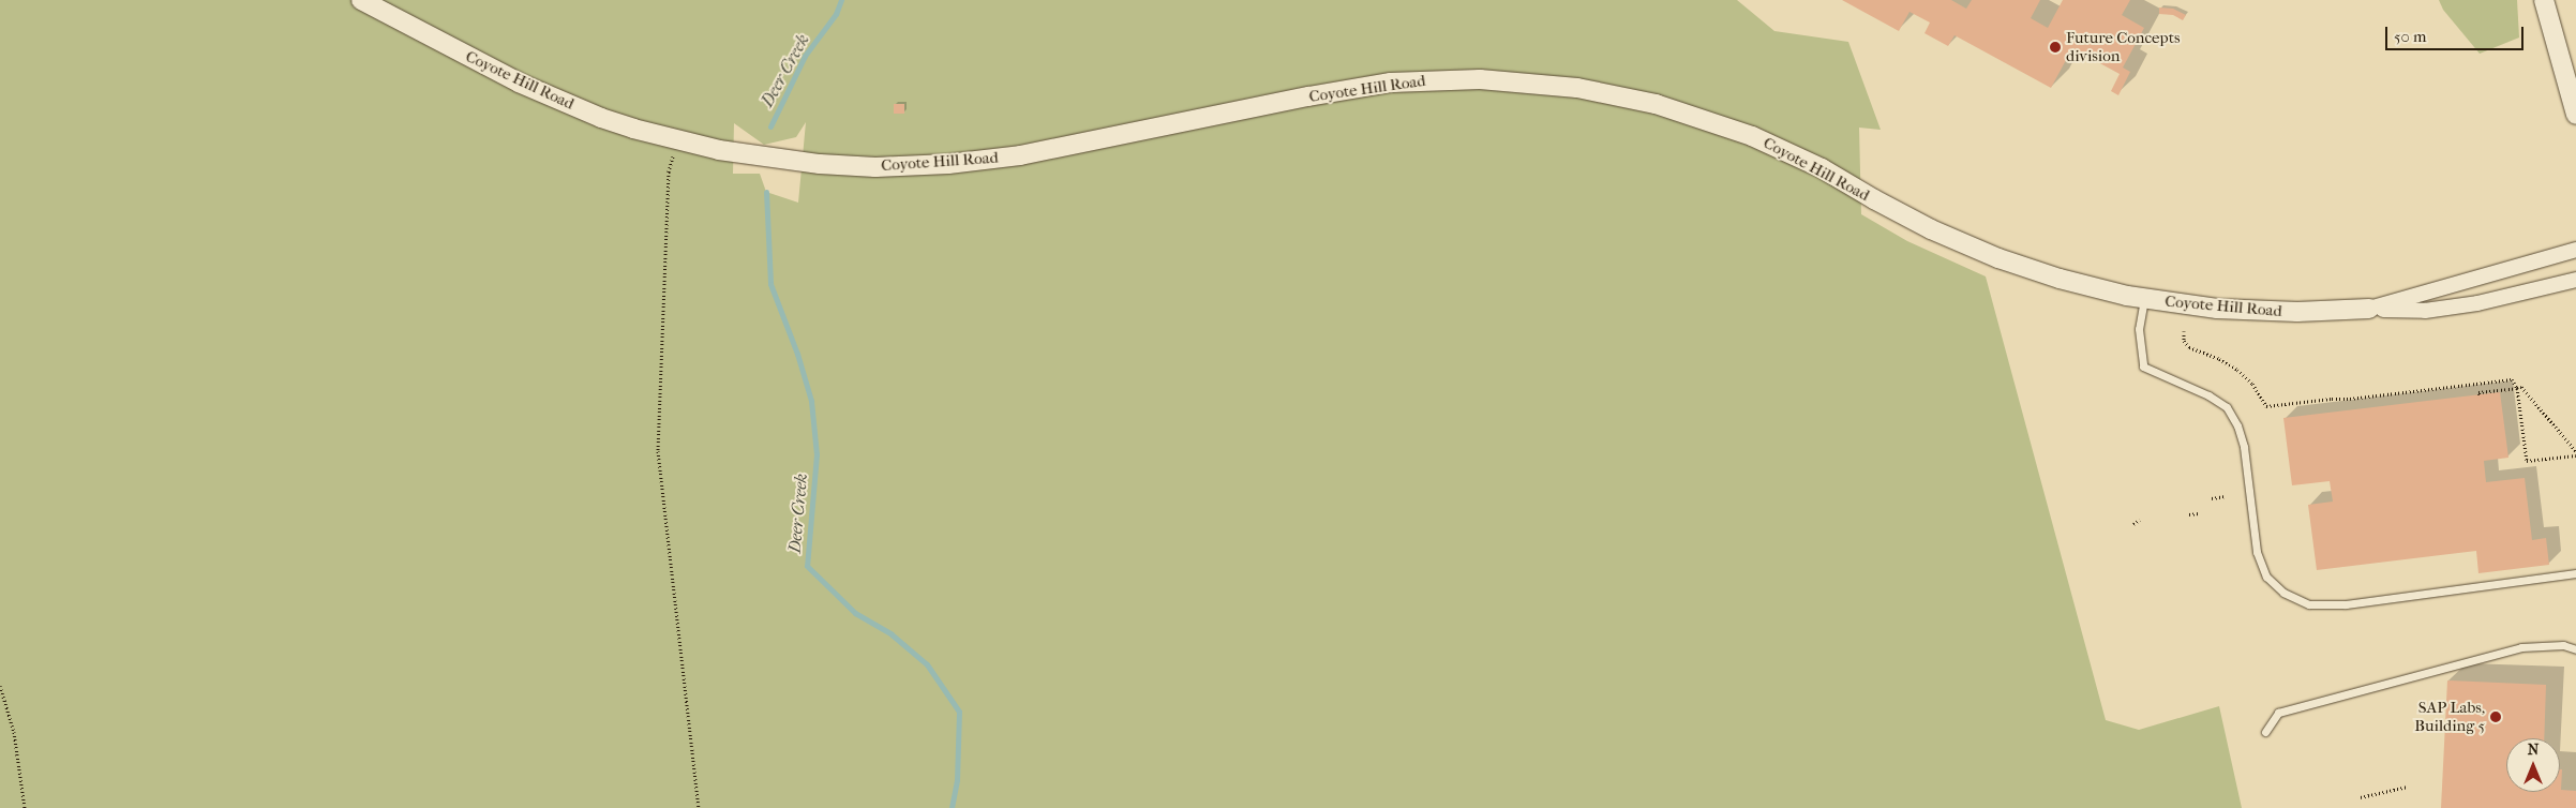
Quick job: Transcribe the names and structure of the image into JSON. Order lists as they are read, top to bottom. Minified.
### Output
{"streets":{"street":["Coyote Hill Road"]},"water":["Deer Creek"],"places":["Future Concepts division","SAP Labs, Building 5"],"scale_bar":"50 m","north":"top"}
